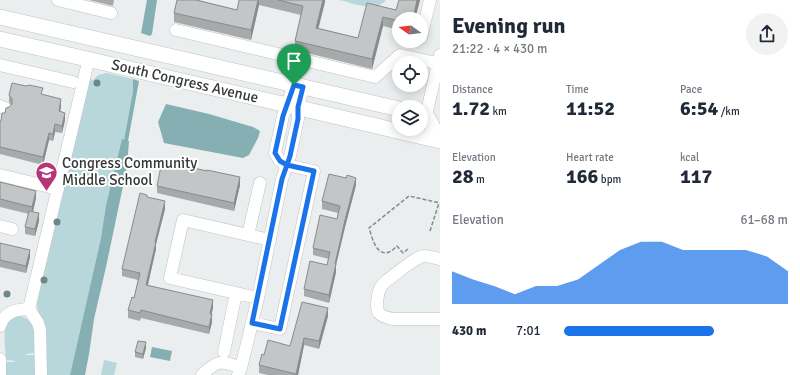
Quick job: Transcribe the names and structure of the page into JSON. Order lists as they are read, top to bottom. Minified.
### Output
{"streets":{"main road":["South Congress Avenue"]},"places":{"school or university":["Congress Community Middle School"]},"north":"left","page":{"heading":["Evening run","21:22 · 4 × 430 m"],"stats":[["Distance","1.72 km"],["Time","11:52"],["Pace","6:54 /km"],["Elevation","28 m"],["Heart rate","166 bpm"],["kcal","117"]],"chart":["Elevation","61–68 m"],"list":[{"name":"430 m","note":"7:01"}]}}
